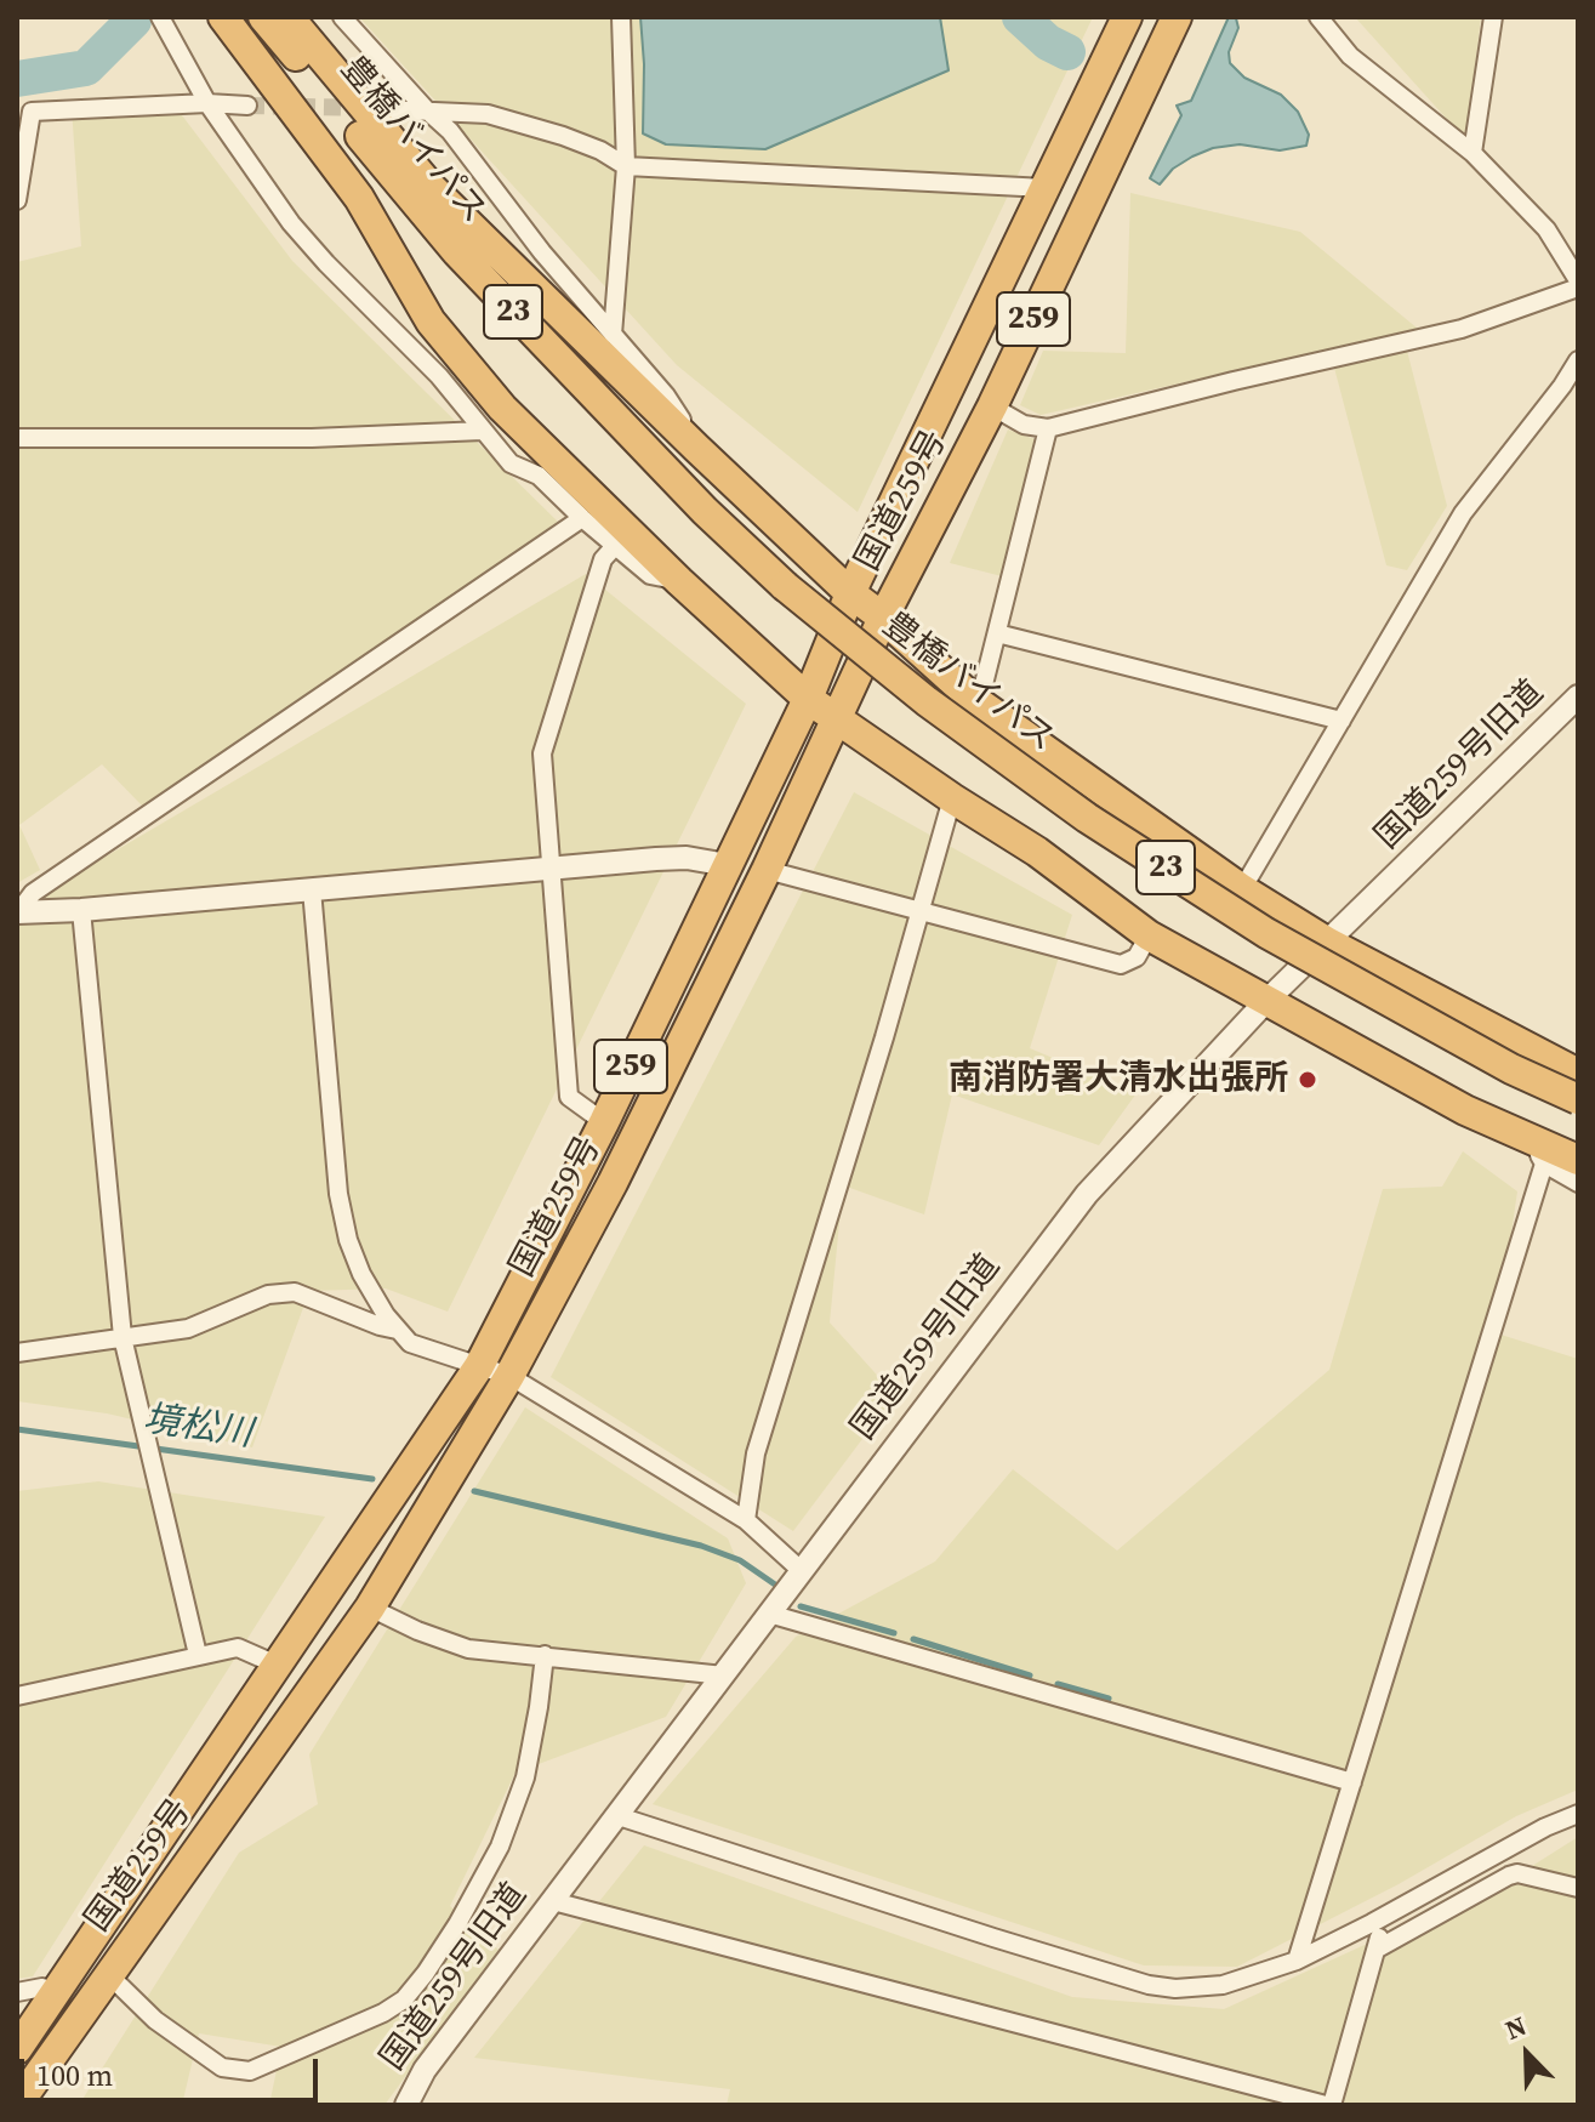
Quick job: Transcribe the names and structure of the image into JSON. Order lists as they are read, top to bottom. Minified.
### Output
{"streets":{"highway":["豊橋バイパス","23","259","国道259号"],"street":["国道259号旧道"]},"crossings":[["23","国道259号"],["23","国道259号旧道"]],"water":["境松川"],"places":["南消防署大清水出張所"],"scale_bar":"100 m","north":"top left"}
